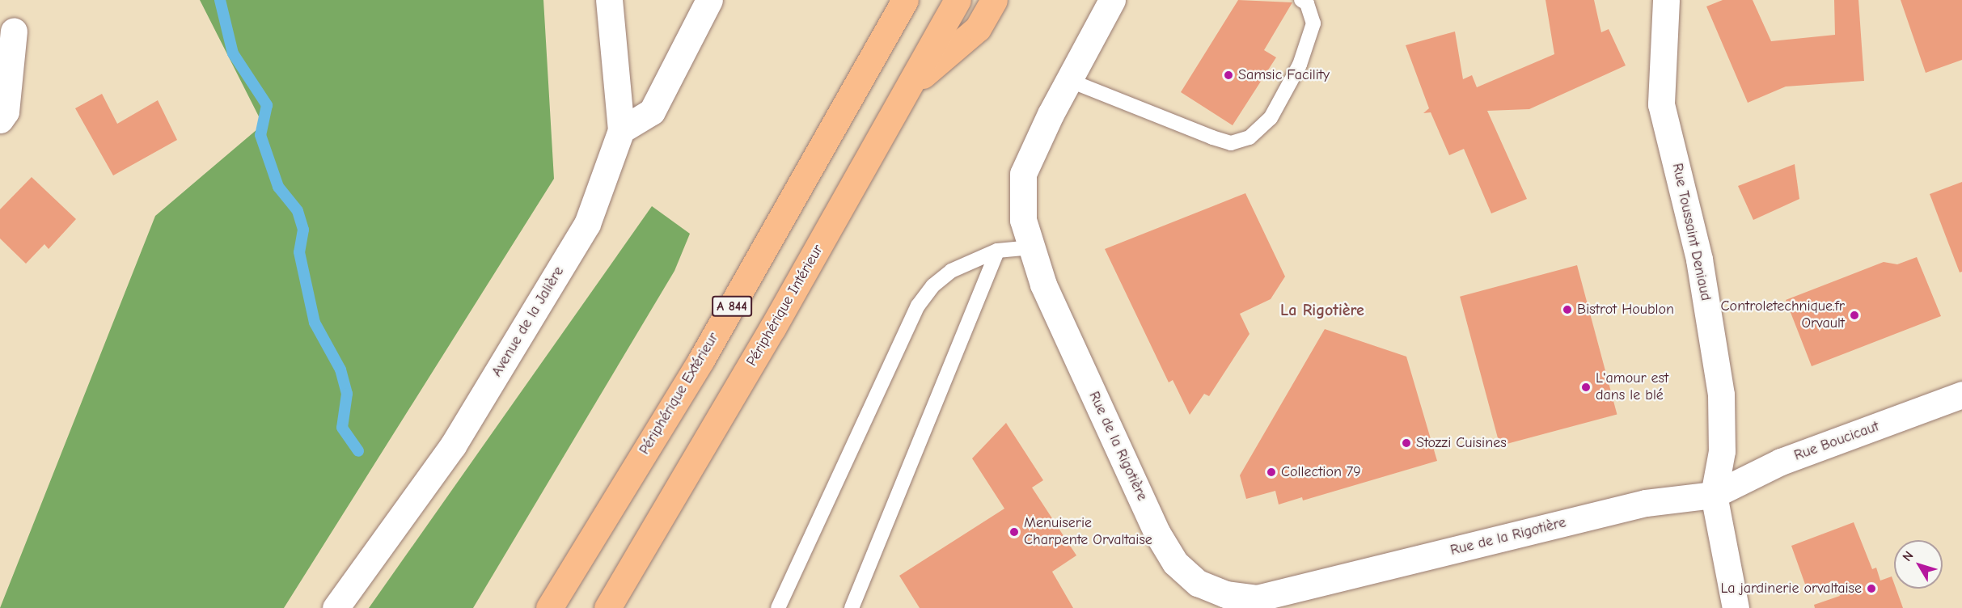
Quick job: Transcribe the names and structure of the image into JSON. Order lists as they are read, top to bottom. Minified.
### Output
{"streets":{"highway":["Périphérique Intérieur","A 844","Périphérique Extérieur"],"street":["Rue Toussaint Deniaud","Avenue de la Jalière","Rue Boucicaut","Rue de la Rigotière"]},"crossings":[["Rue Toussaint Deniaud","Rue Boucicaut"],["Rue Toussaint Deniaud","Rue de la Rigotière"],["Rue Boucicaut","Rue de la Rigotière"]],"districts":["La Rigotière"],"places":["Samsic Facility","Bistrot Houblon","Controletechnique.fr Orvault","L'amour est dans le blé","Stozzi Cuisines","Collection 79","Menuiserie Charpente Orvaltaise","La jardinerie orvaltaise"],"north":"top left"}
